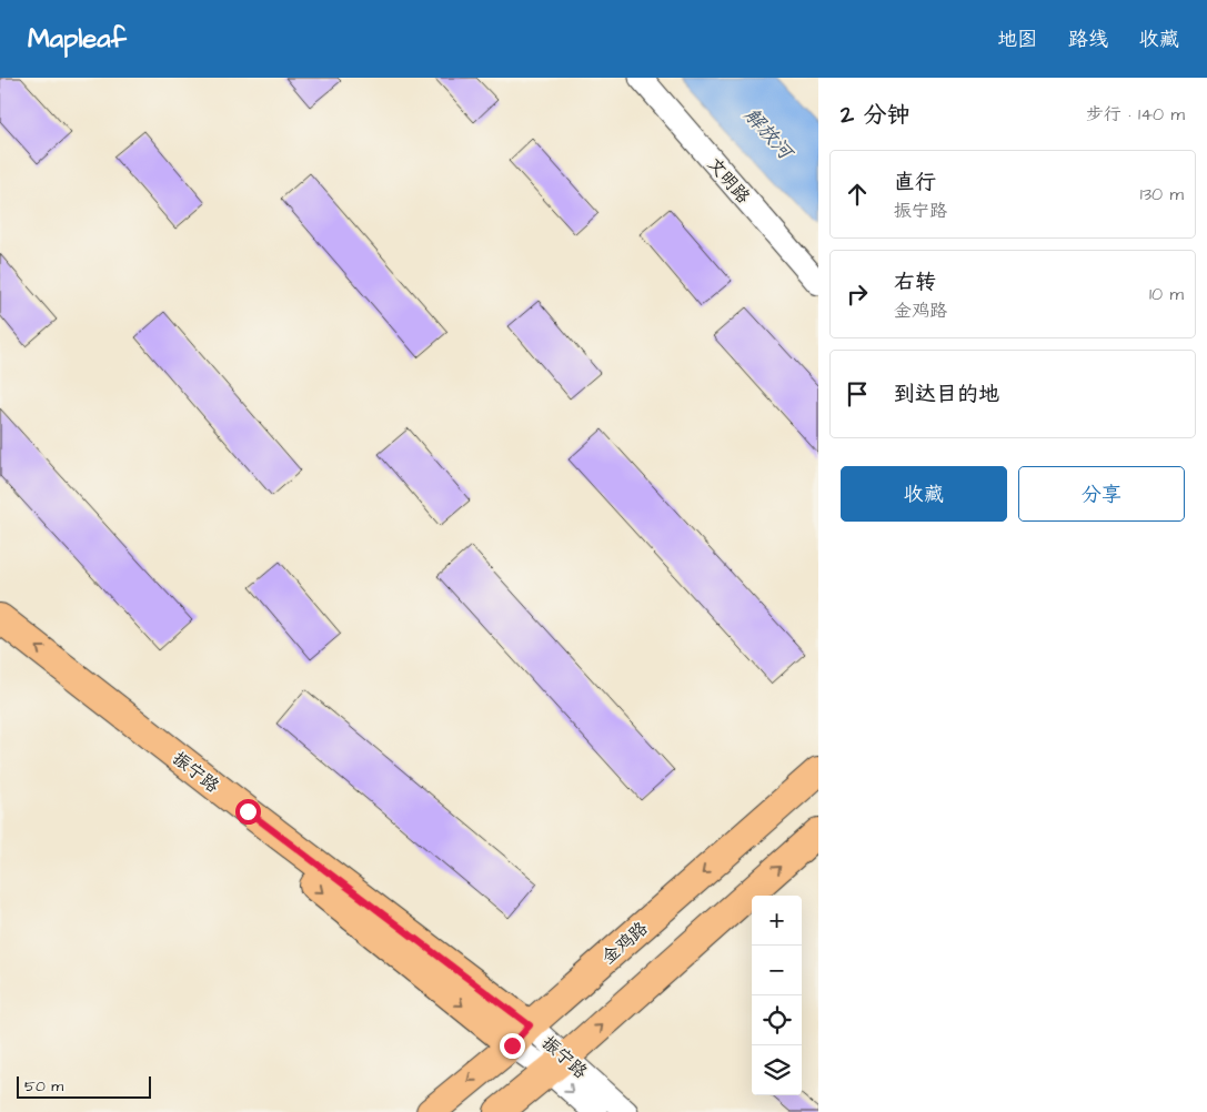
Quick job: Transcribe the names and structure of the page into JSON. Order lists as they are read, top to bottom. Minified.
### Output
{"streets":{"main road":["振宁路","金鸡路"],"street":["文明路"]},"crossings":[["振宁路","金鸡路"]],"water":["解放河"],"scale_bar":"50 m","page":{"header":"Mapleaf","nav":["地图","路线","收藏"],"heading":["2 分钟","步行 · 140 m"],"list":[["直行","振宁路","130 m"],["右转","金鸡路","10 m"],"到达目的地"],"buttons":["收藏","分享"],"map_buttons":["+","−"],"scale":"50 m"}}
